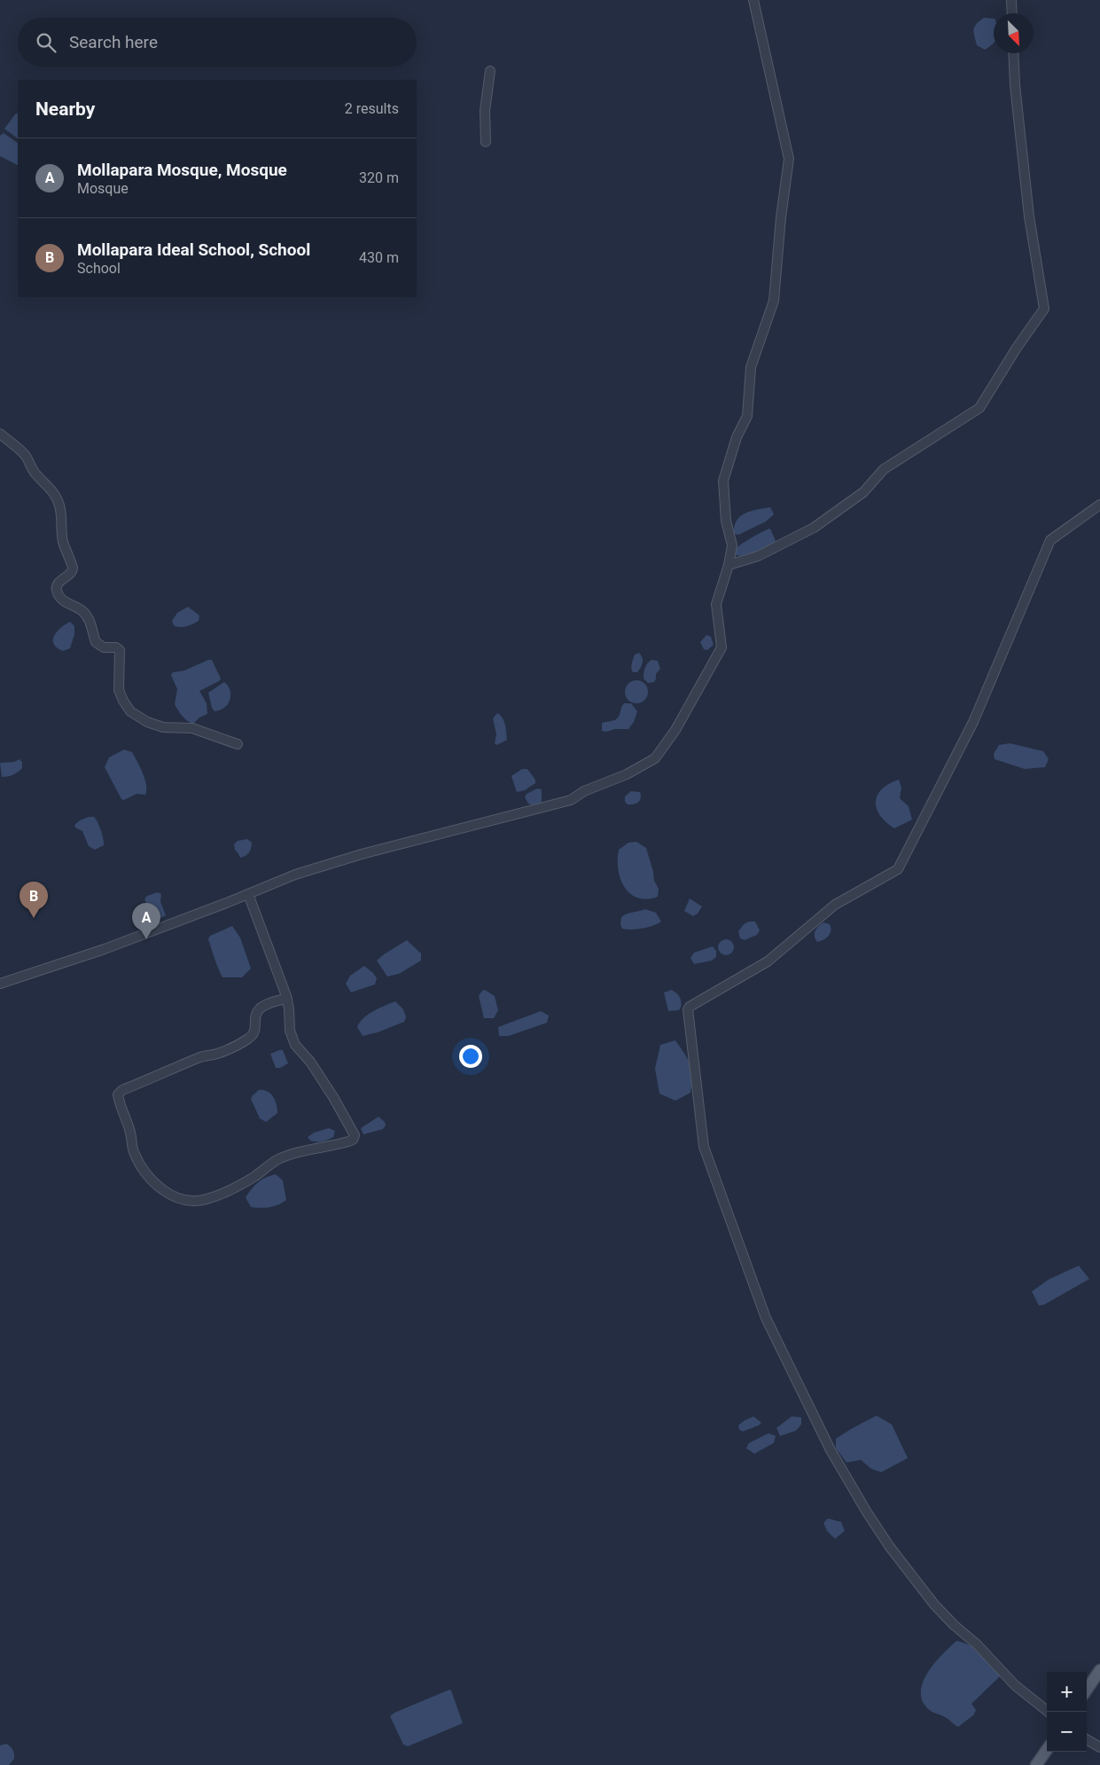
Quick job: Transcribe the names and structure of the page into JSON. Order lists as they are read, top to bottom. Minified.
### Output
{"north":"bottom right","page":{"search":"Search here","heading":["Nearby","2 results"],"list":[{"mark":"A","name":"Mollapara Mosque, Mosque","note":"Mosque","value":"320 m"},{"mark":"B","name":"Mollapara Ideal School, School","note":"School","value":"430 m"}],"pins":["B","A"],"map_buttons":["+","−"]}}
